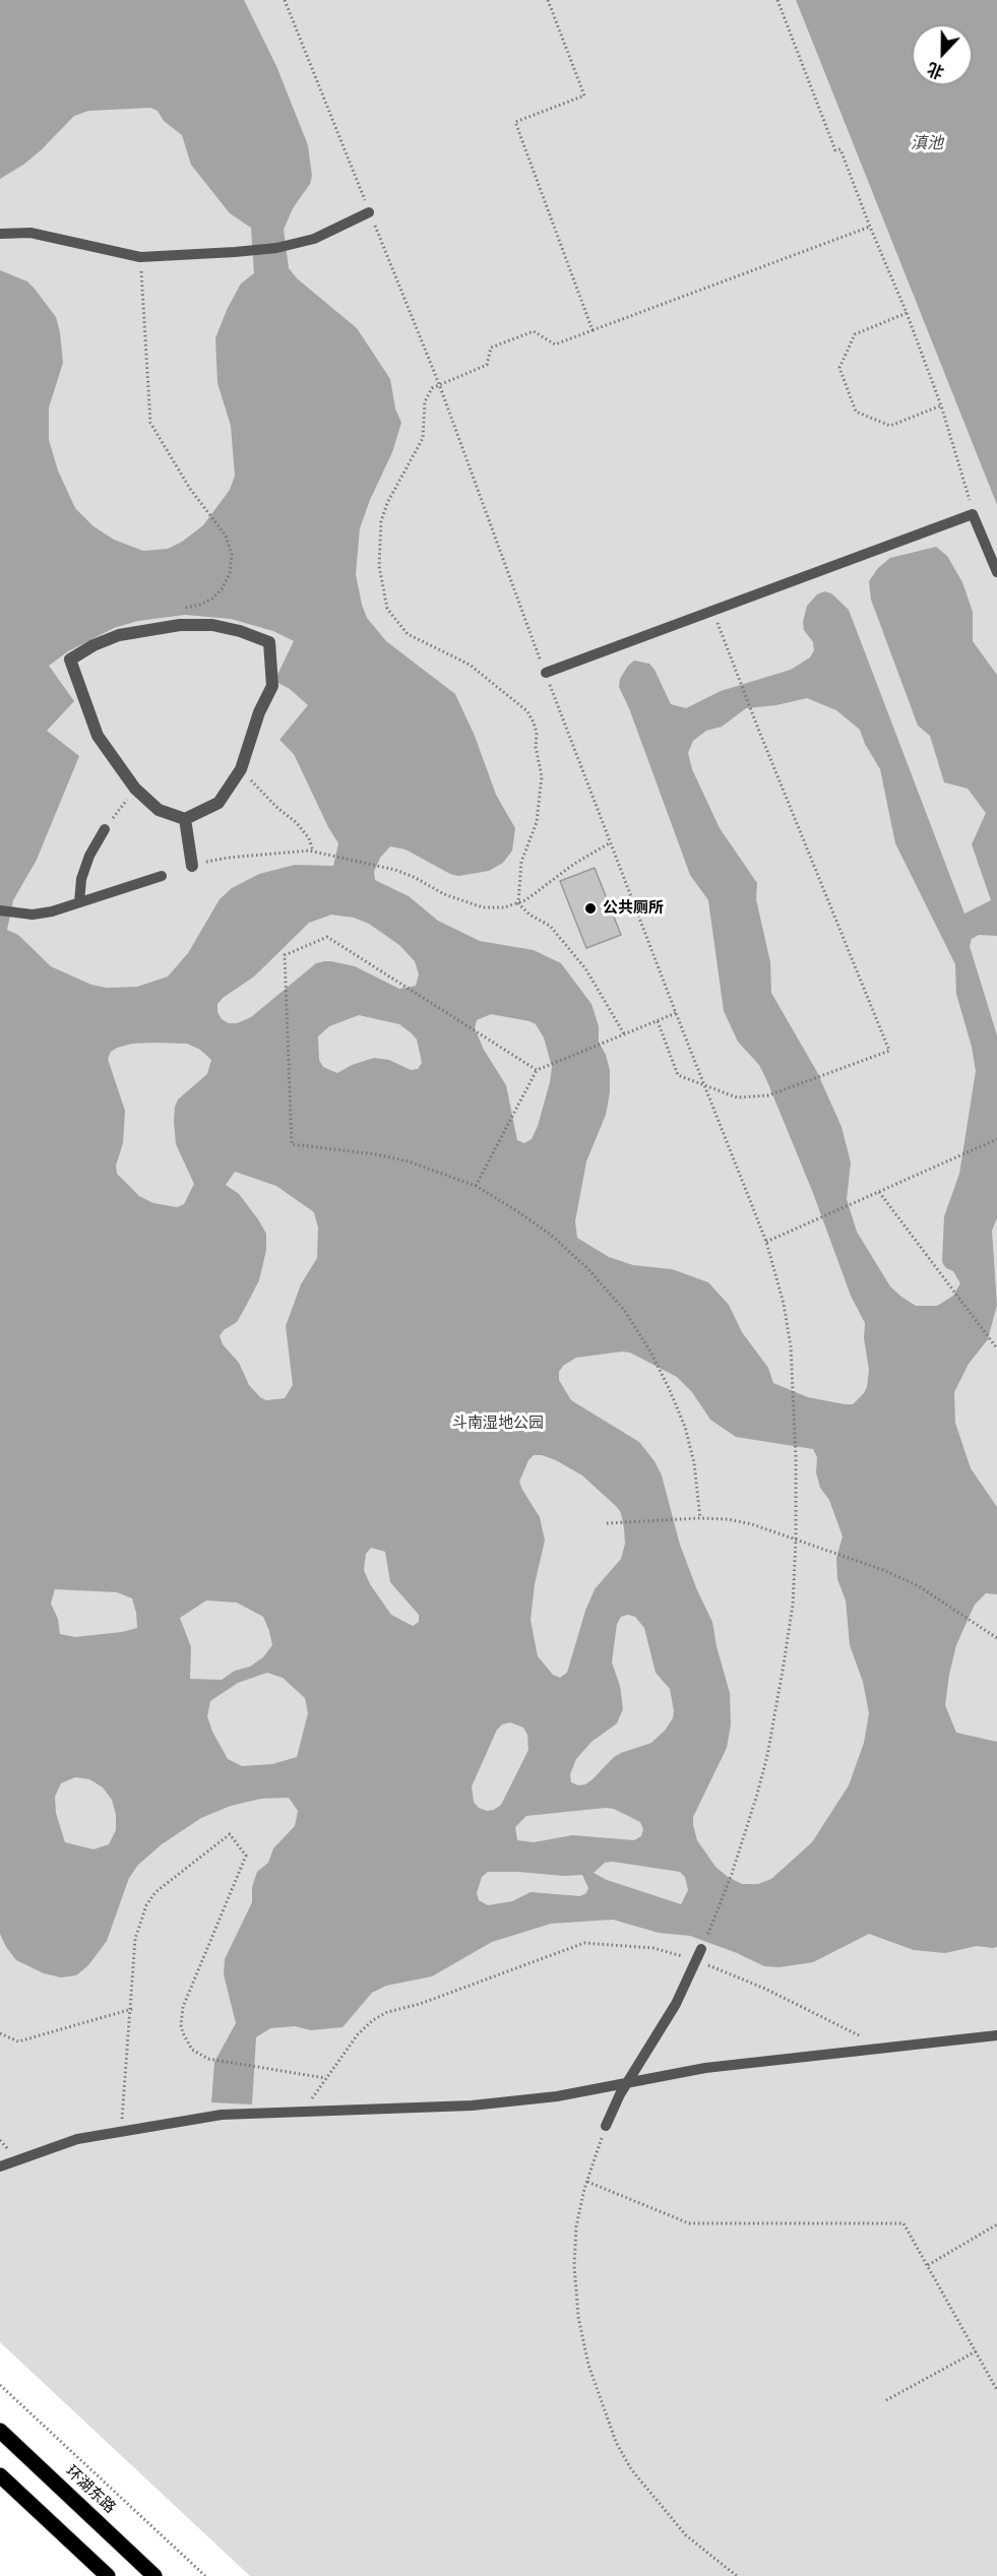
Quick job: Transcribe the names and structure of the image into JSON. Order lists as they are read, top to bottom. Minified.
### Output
{"streets":{"main road":["环湖东路"]},"water":["滇池"],"parks":["斗南湿地公园"],"places":["公共厕所"],"north":"bottom"}
